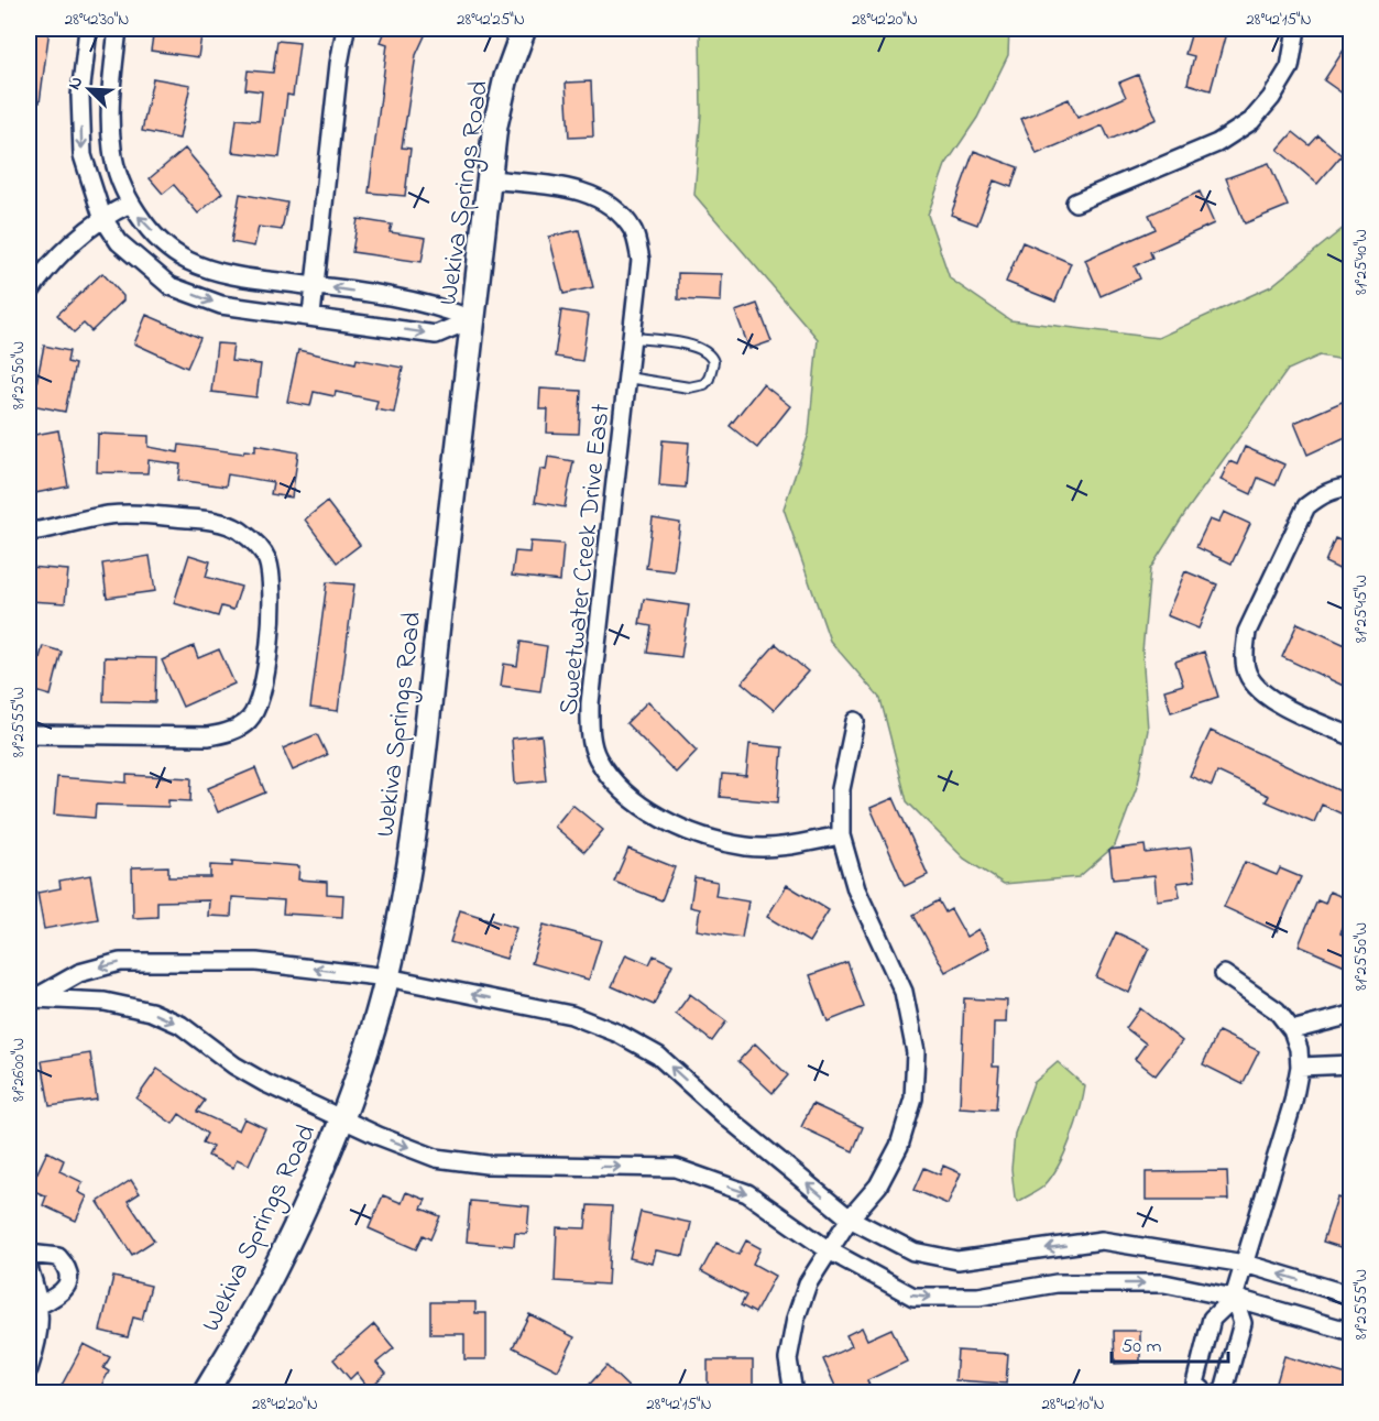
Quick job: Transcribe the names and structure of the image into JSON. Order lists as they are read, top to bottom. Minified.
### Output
{"streets":{"main road":["Wekiva Springs Road"],"street":["Sweetwater Creek Drive East"]},"crossings":[["Wekiva Springs Road","Sweetwater Creek Drive East"]],"scale_bar":"50 m","north":"top left","coordinates":["28°42'30\"N","28°42'25\"N","28°42'20\"N","28°42'15\"N","81°25'40\"W","81°25'50\"W","81°25'45\"W","81°25'55\"W","81°26'00\"W","28°42'10\"N"]}
